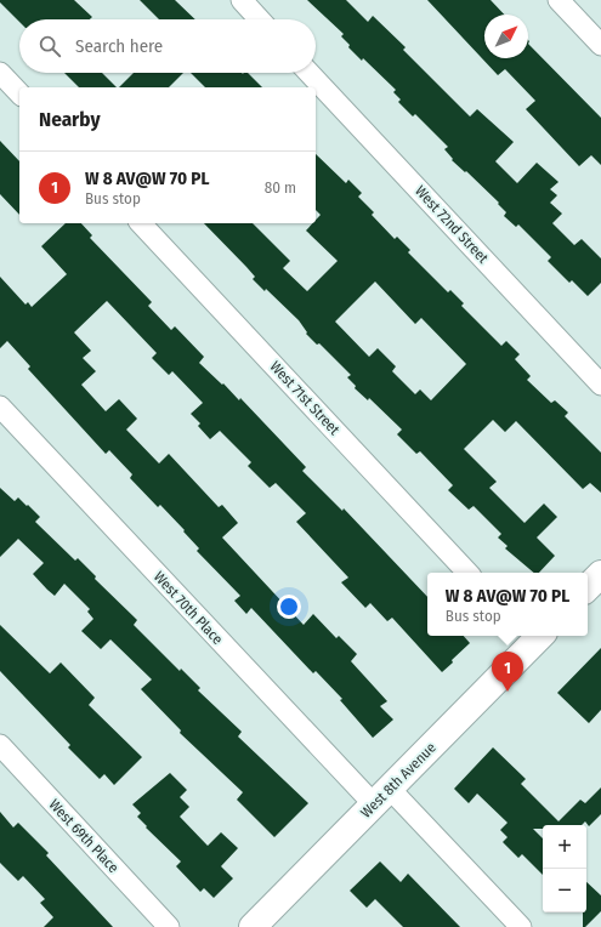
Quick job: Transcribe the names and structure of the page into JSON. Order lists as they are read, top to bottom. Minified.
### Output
{"streets":{"street":["West 72nd Street","West 71st Street","West 70th Place","West 8th Avenue","West 69th Place"]},"crossings":[["West 70th Place","West 8th Avenue"]],"north":"top right","page":{"search":"Search here","heading":"Nearby","list":[{"mark":"1","name":"W 8 AV@W 70 PL","note":"Bus stop","value":"80 m"}],"popup":["W 8 AV@W 70 PL","Bus stop"],"pins":"1","map_buttons":["+","−"]}}
